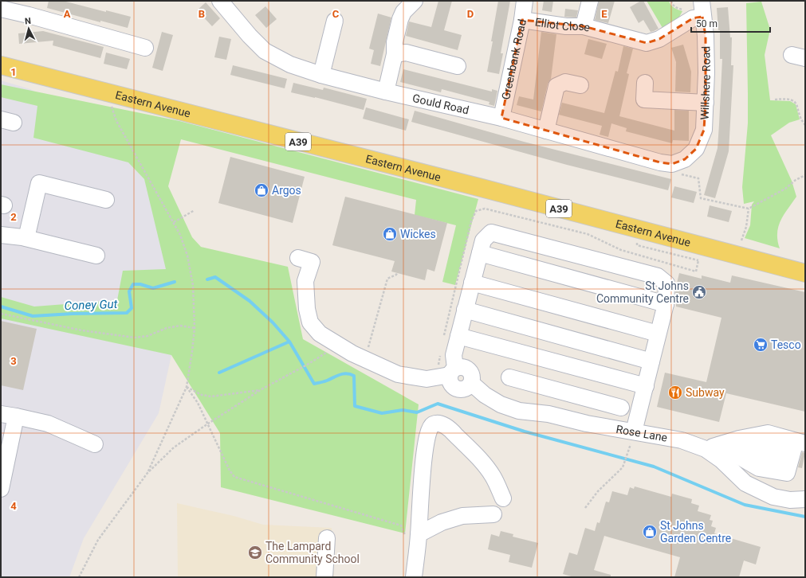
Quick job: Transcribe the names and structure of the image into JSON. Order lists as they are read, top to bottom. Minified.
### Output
{"streets":{"main road":["Eastern Avenue","A39"],"street":["Elliot Close","Greenbank Road","Willshere Road","Gould Road","Rose Lane"]},"crossings":[["Elliot Close","Greenbank Road"],["Elliot Close","Willshere Road"],["Greenbank Road","Gould Road"],["Willshere Road","Gould Road"]],"water":["Coney Gut"],"places":{"shop":["Argos","Wickes","St Johns Garden Centre"],"public building":["St Johns Community Centre"],"supermarket":["Tesco"],"restaurant":["Subway"],"school or university":["The Lampard Community School"]},"scale_bar":"50 m","north":"top","grid":{"columns":["A","B","C","D","E"],"rows":["1","2","3","4"]}}
